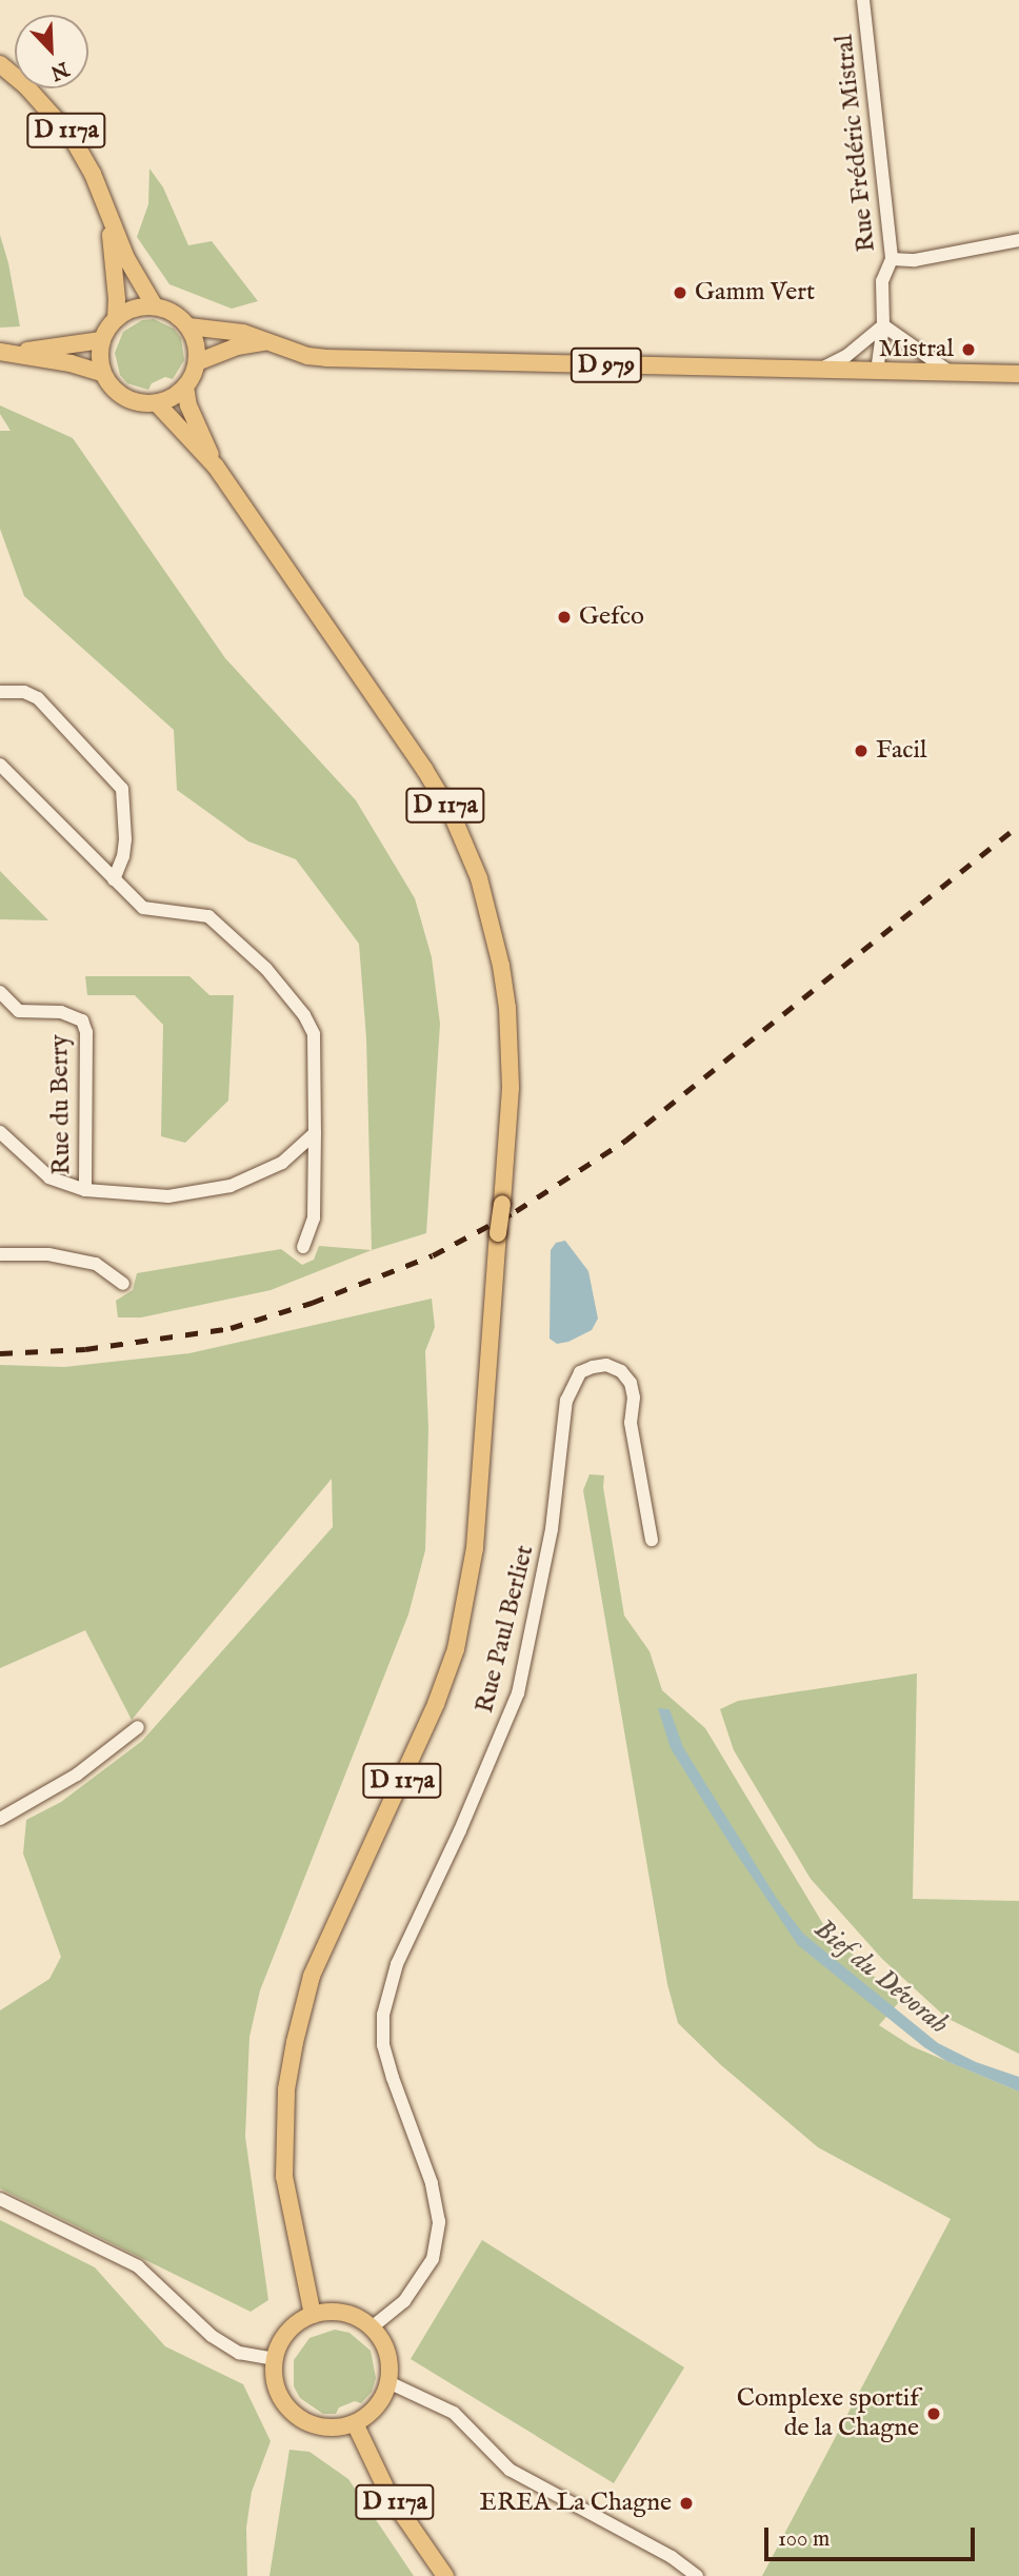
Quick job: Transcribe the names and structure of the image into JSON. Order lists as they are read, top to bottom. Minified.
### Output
{"streets":{"main road":["D 117a","D 979"],"street":["Rue Frédéric Mistral","Rue du Berry","Rue Paul Berliet"]},"crossings":[["D 117a","D 979"],["D 117a","Rue Paul Berliet"],["Rue Frédéric Mistral","D 979"]],"water":["Bief du Dévorah"],"places":["Gamm Vert","Mistral","Gefco","Facil","Complexe sportif de la Chagne","EREA La Chagne"],"scale_bar":"100 m","north":"bottom right"}
